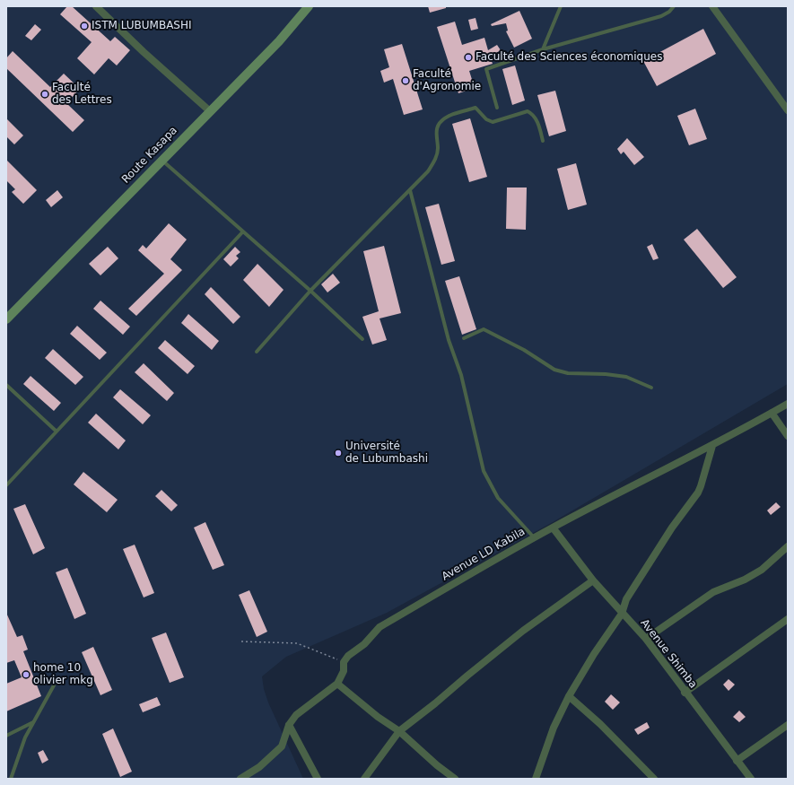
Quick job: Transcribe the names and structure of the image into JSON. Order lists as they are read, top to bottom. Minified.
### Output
{"streets":{"main road":["Route Kasapa"],"street":["Avenue LD Kabila","Avenue Shimba"]},"crossings":[["Avenue LD Kabila","Avenue Shimba"]],"places":["ISTM LUBUMBASHI","Faculté des Sciences économiques","Faculté d'Agronomie","Faculté des Lettres","Université de Lubumbashi","home 10 olivier mkg"]}
